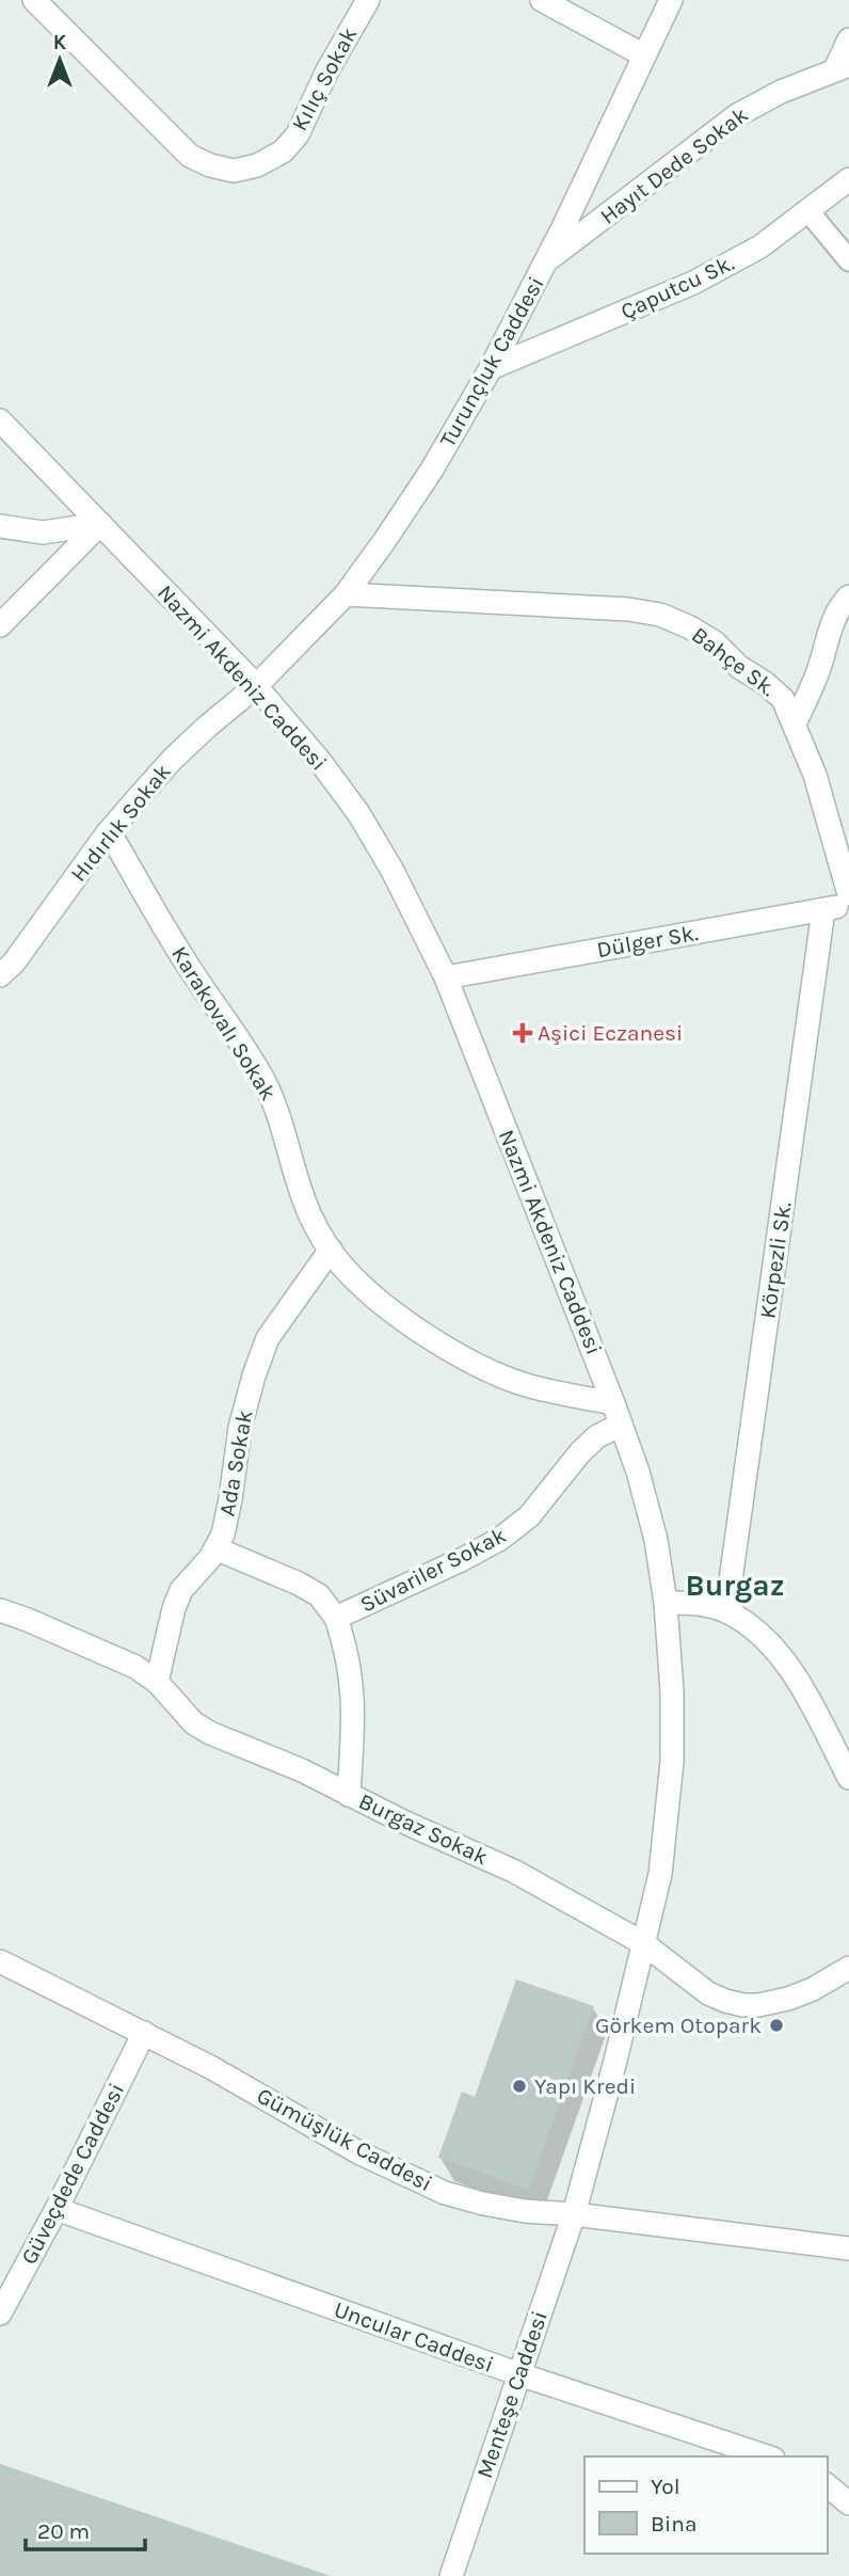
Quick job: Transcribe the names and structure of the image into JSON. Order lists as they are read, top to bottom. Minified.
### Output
{"streets":{"street":["Kılıç Sokak","Hayıt Dede Sokak","Çaputcu Sk.","Turunçluk Caddesi","Bahçe Sk.","Nazmi Akdeniz Caddesi","Hıdırlık Sokak","Dülger Sk.","Karakovalı Sokak","Körpezli Sk.","Ada Sokak","Süvariler Sokak","Burgaz Sokak","Gümüşlük Caddesi","Güveçdede Caddesi","Uncular Caddesi","Menteşe Caddesi"]},"crossings":[["Hayıt Dede Sokak","Turunçluk Caddesi"],["Çaputcu Sk.","Turunçluk Caddesi"],["Turunçluk Caddesi","Bahçe Sk."],["Turunçluk Caddesi","Nazmi Akdeniz Caddesi"],["Turunçluk Caddesi","Hıdırlık Sokak"],["Nazmi Akdeniz Caddesi","Hıdırlık Sokak"],["Nazmi Akdeniz Caddesi","Dülger Sk."],["Nazmi Akdeniz Caddesi","Karakovalı Sokak"],["Nazmi Akdeniz Caddesi","Süvariler Sokak"],["Nazmi Akdeniz Caddesi","Burgaz Sokak"],["Nazmi Akdeniz Caddesi","Gümüşlük Caddesi"],["Nazmi Akdeniz Caddesi","Menteşe Caddesi"],["Hıdırlık Sokak","Karakovalı Sokak"],["Dülger Sk.","Körpezli Sk."],["Karakovalı Sokak","Ada Sokak"],["Ada Sokak","Burgaz Sokak"],["Süvariler Sokak","Burgaz Sokak"],["Gümüşlük Caddesi","Güveçdede Caddesi"],["Gümüşlük Caddesi","Menteşe Caddesi"],["Güveçdede Caddesi","Uncular Caddesi"],["Uncular Caddesi","Menteşe Caddesi"]],"districts":["Burgaz"],"places":{"health":["Aşici Eczanesi"],"other":["Görkem Otopark","Yapı Kredi"]},"legend":["Yol","Bina"],"scale_bar":"20 m","north":"top"}
